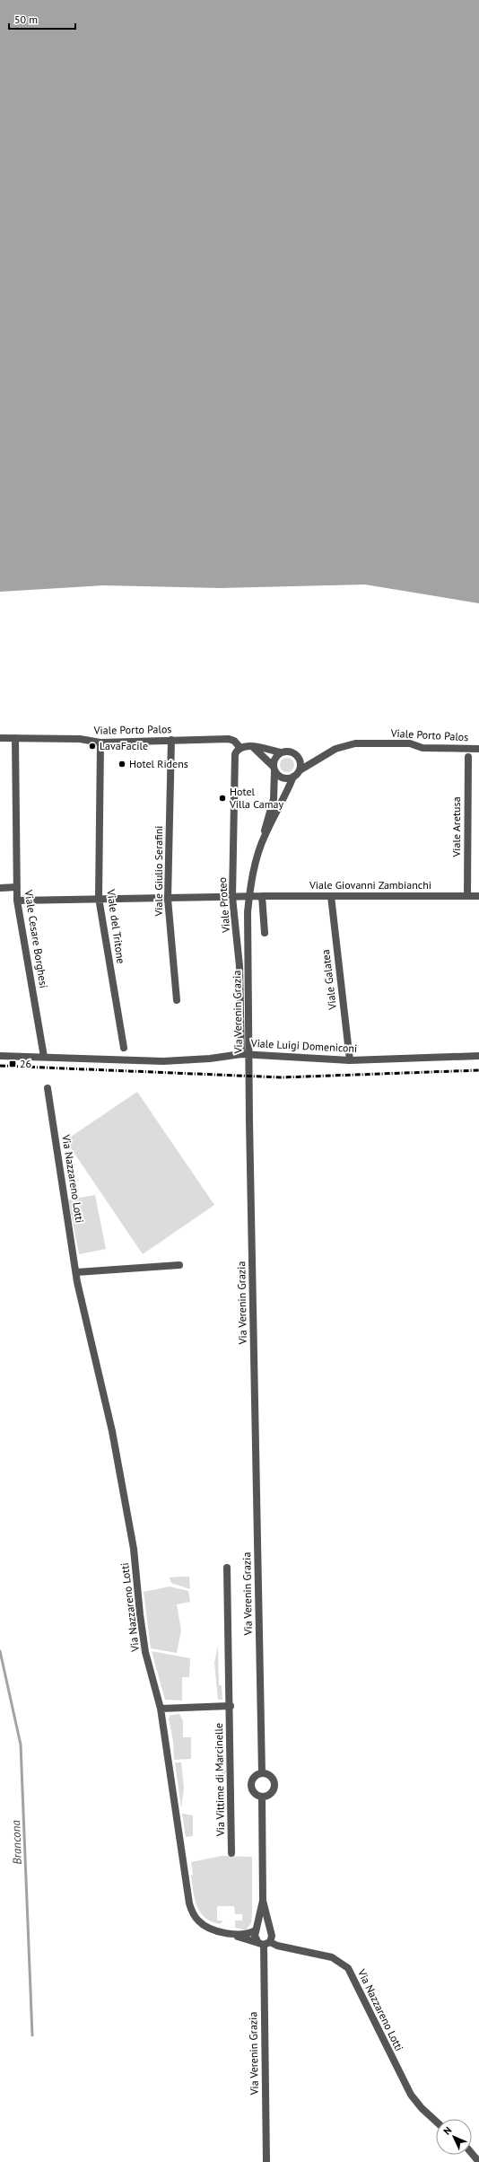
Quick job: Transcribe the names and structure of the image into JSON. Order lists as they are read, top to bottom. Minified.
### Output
{"streets":{"street":["Viale Porto Palos","Viale Aretusa","Viale Giulio Serafini","Viale Giovanni Zambianchi","Viale Proteo","Viale del Tritone","Viale Cesare Borghesi","Viale Galatea","Via Verenin Grazia","Viale Luigi Domeniconi","Via Nazzareno Lotti","Via Vittime di Marcinelle"]},"crossings":[["Viale Porto Palos","Viale Giulio Serafini"],["Viale Porto Palos","Viale Proteo"],["Viale Porto Palos","Viale del Tritone"],["Viale Porto Palos","Viale Cesare Borghesi"],["Viale Porto Palos","Via Verenin Grazia"],["Viale Aretusa","Viale Giovanni Zambianchi"],["Viale Giulio Serafini","Viale Giovanni Zambianchi"],["Viale Giovanni Zambianchi","Viale Proteo"],["Viale Giovanni Zambianchi","Viale del Tritone"],["Viale Giovanni Zambianchi","Viale Cesare Borghesi"],["Viale Giovanni Zambianchi","Viale Galatea"],["Viale Proteo","Viale Luigi Domeniconi"],["Viale Cesare Borghesi","Viale Luigi Domeniconi"],["Viale Galatea","Viale Luigi Domeniconi"],["Via Verenin Grazia","Via Nazzareno Lotti"]],"water":["Brancona"],"places":{"other":["LavaFacile","Hotel Ridens","Hotel Villa Camay"],"transit":["26"]},"scale_bar":"50 m","north":"top left"}
